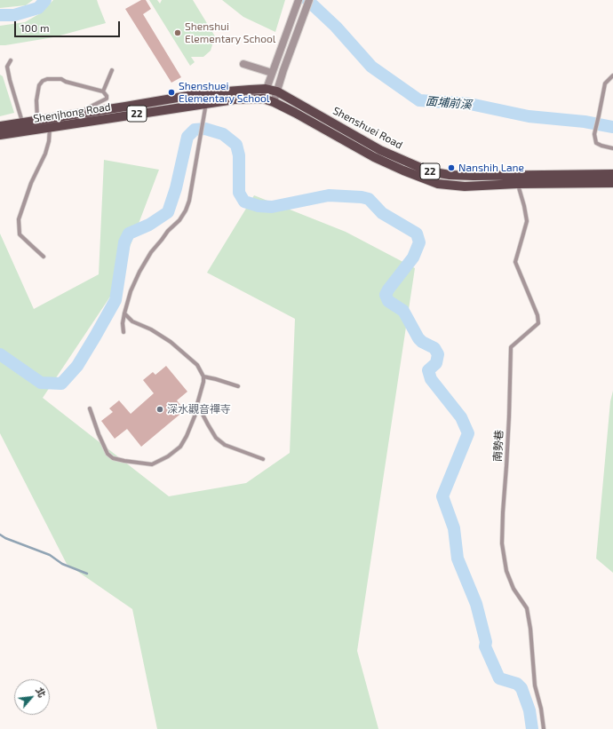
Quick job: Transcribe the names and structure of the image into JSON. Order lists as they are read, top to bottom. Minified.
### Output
{"streets":{"main road":["Shenjhong Road","22","Shenshuei Road"],"lane":["南勢巷"]},"crossings":[["Shenjhong Road","Shenshuei Road"],["Shenshuei Road","南勢巷"]],"water":["面埔前溪"],"places":["Shenshui Elementary School","Shenshuei Elementary School","Nanshih Lane","深水觀音禪寺"],"scale_bar":"100 m","north":"top right"}
